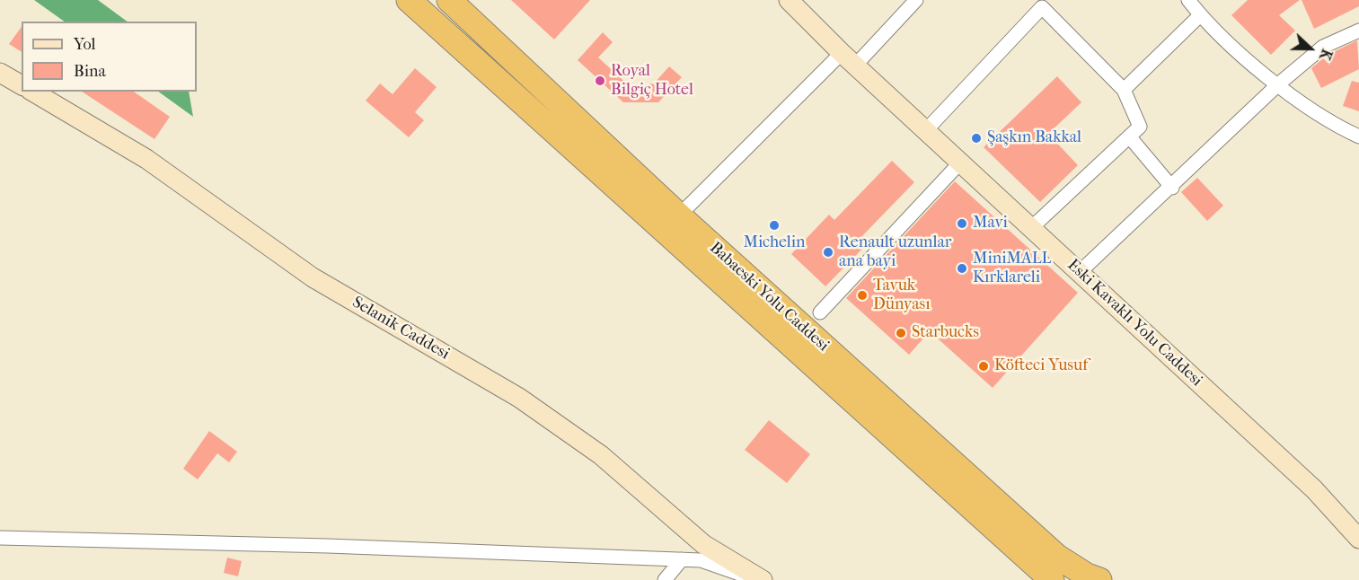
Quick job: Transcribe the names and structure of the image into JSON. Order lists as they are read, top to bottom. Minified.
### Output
{"streets":{"highway":["Babaeski Yolu Caddesi"],"street":["Eski Kavaklı Yolu Caddesi","Selanik Caddesi"]},"places":["Royal Bilgiç Hotel","Şaşkın Bakkal","Mavi","Michelin","Renault uzunlar ana bayi","MiniMALL Kırklareli","Tavuk Dünyası","Starbucks","Köfteci Yusuf"],"legend":["Yol","Bina"],"north":"right"}
